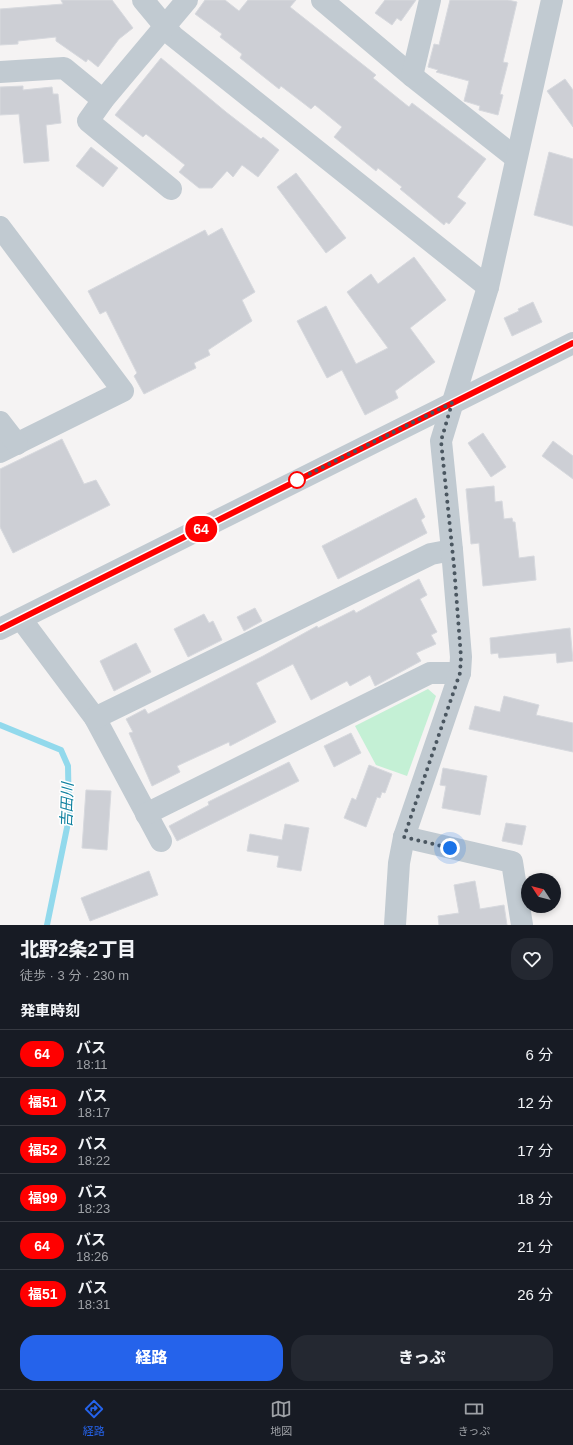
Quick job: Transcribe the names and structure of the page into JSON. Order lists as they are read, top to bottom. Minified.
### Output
{"water":["吉田川"],"lines":["bus line 64"],"north":"top left","page":{"on_map":"64","heading":[["北野2条2丁目","徒歩 · 3 分 · 230 m"],"発車時刻"],"list":[{"mark":"64","name":"バス","note":"18:11","value":"6 分"},{"mark":"福51","name":"バス","note":"18:17","value":"12 分"},{"mark":"福52","name":"バス","note":"18:22","value":"17 分"},{"mark":"福99","name":"バス","note":"18:23","value":"18 分"},{"mark":"64","name":"バス","note":"18:26","value":"21 分"},{"mark":"福51","name":"バス","note":"18:31","value":"26 分"}],"buttons":["経路","きっぷ"],"tabs":["経路","地図","きっぷ"]}}
